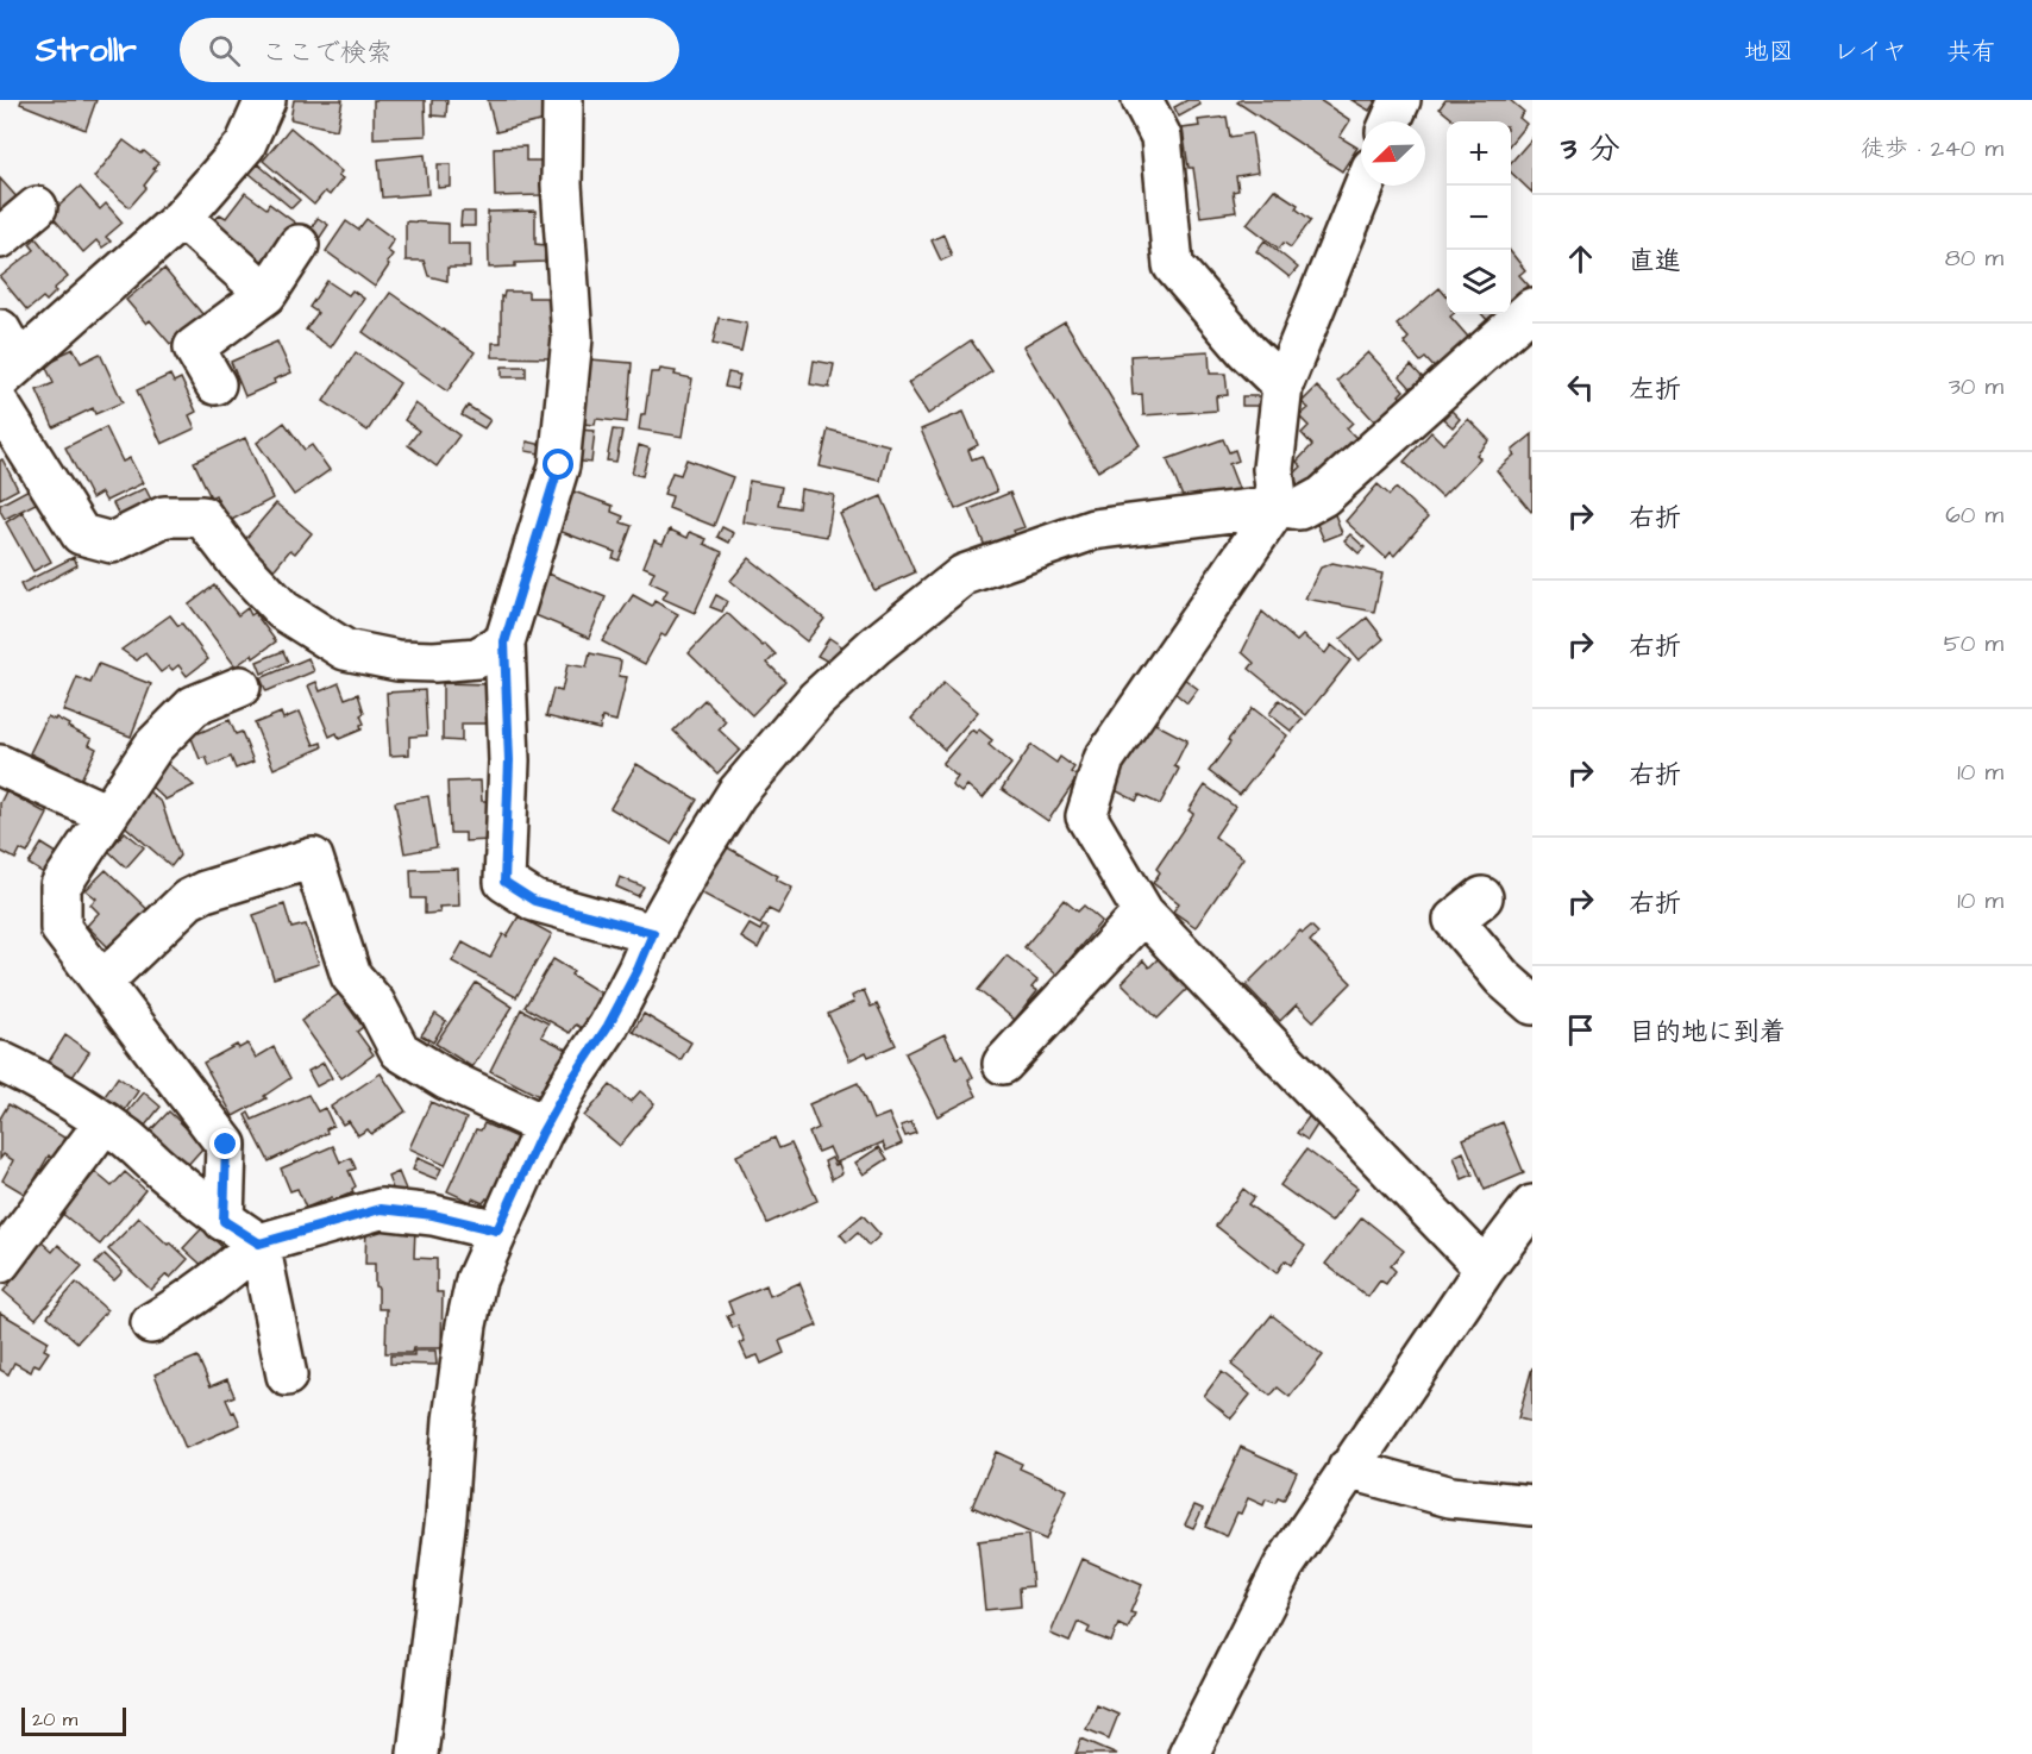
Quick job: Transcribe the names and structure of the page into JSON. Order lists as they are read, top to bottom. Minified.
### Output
{"scale_bar":"20 m","north":"bottom left","page":{"header":"Strollr","search":"ここで検索","nav":["地図","レイヤ","共有"],"heading":["3 分","徒歩 · 240 m"],"map_buttons":["+","−"],"list":[["直進","80 m"],["左折","30 m"],["右折","60 m"],["右折","50 m"],["右折","10 m"],["右折","10 m"],"目的地に到着"],"scale":"20 m"}}
